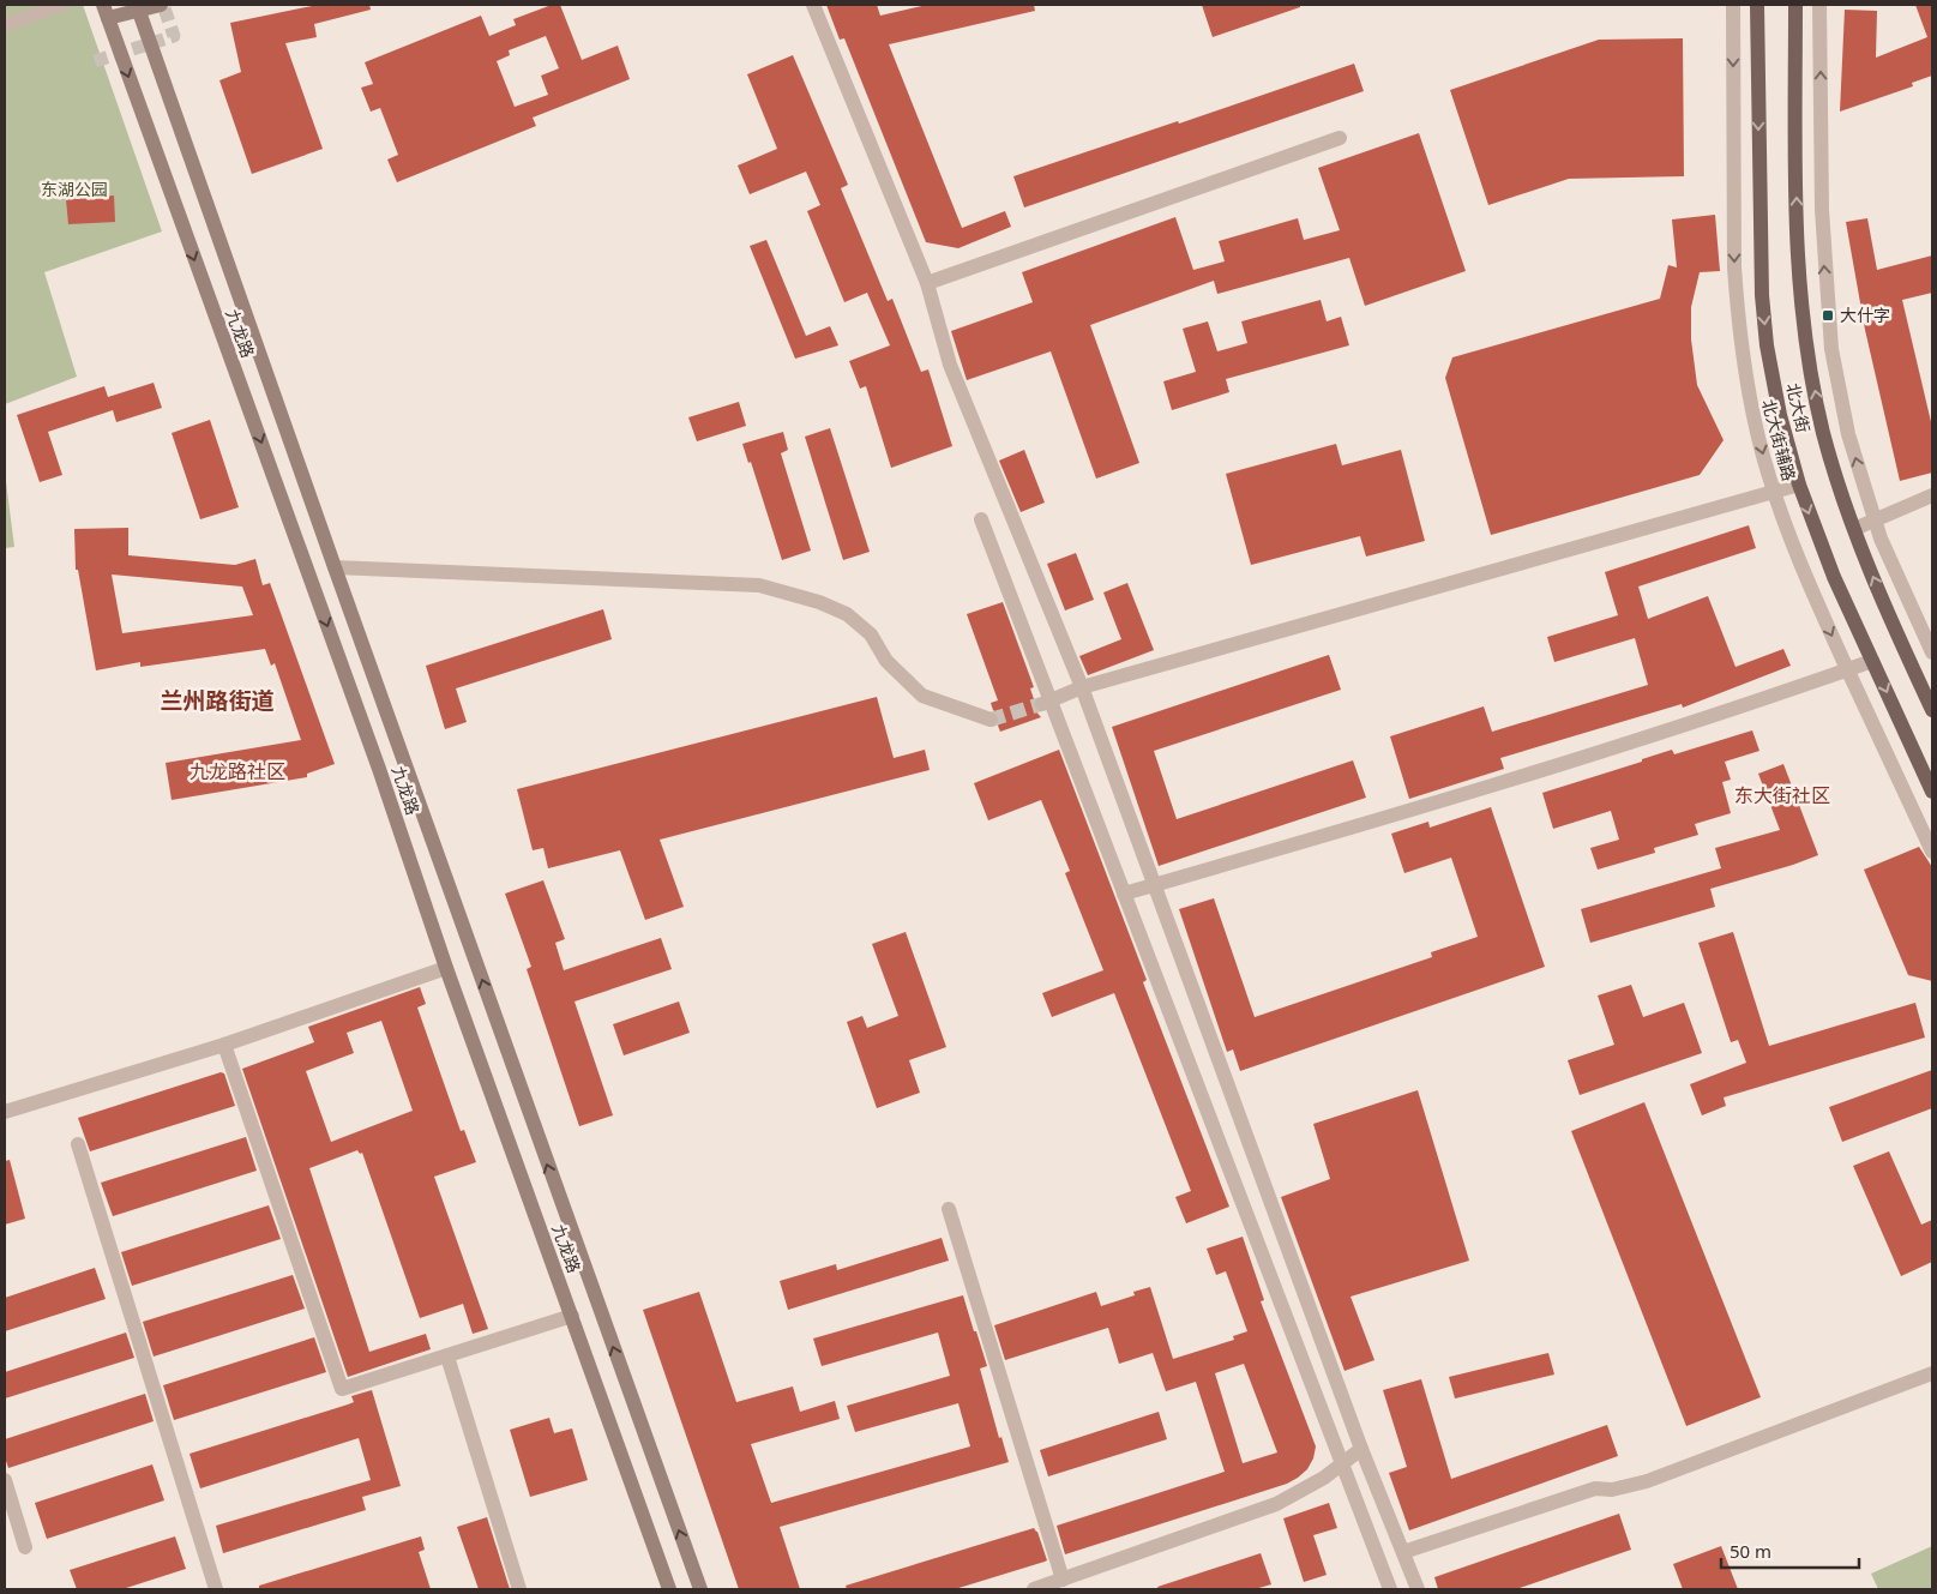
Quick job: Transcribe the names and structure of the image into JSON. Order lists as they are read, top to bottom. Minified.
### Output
{"streets":{"main road":["九龙路","北大街"],"street":["北大街辅路"]},"districts":["兰州路街道","九龙路社区","东大街社区"],"parks":["东湖公园"],"places":{"transit":["大什字"]},"scale_bar":"50 m"}
